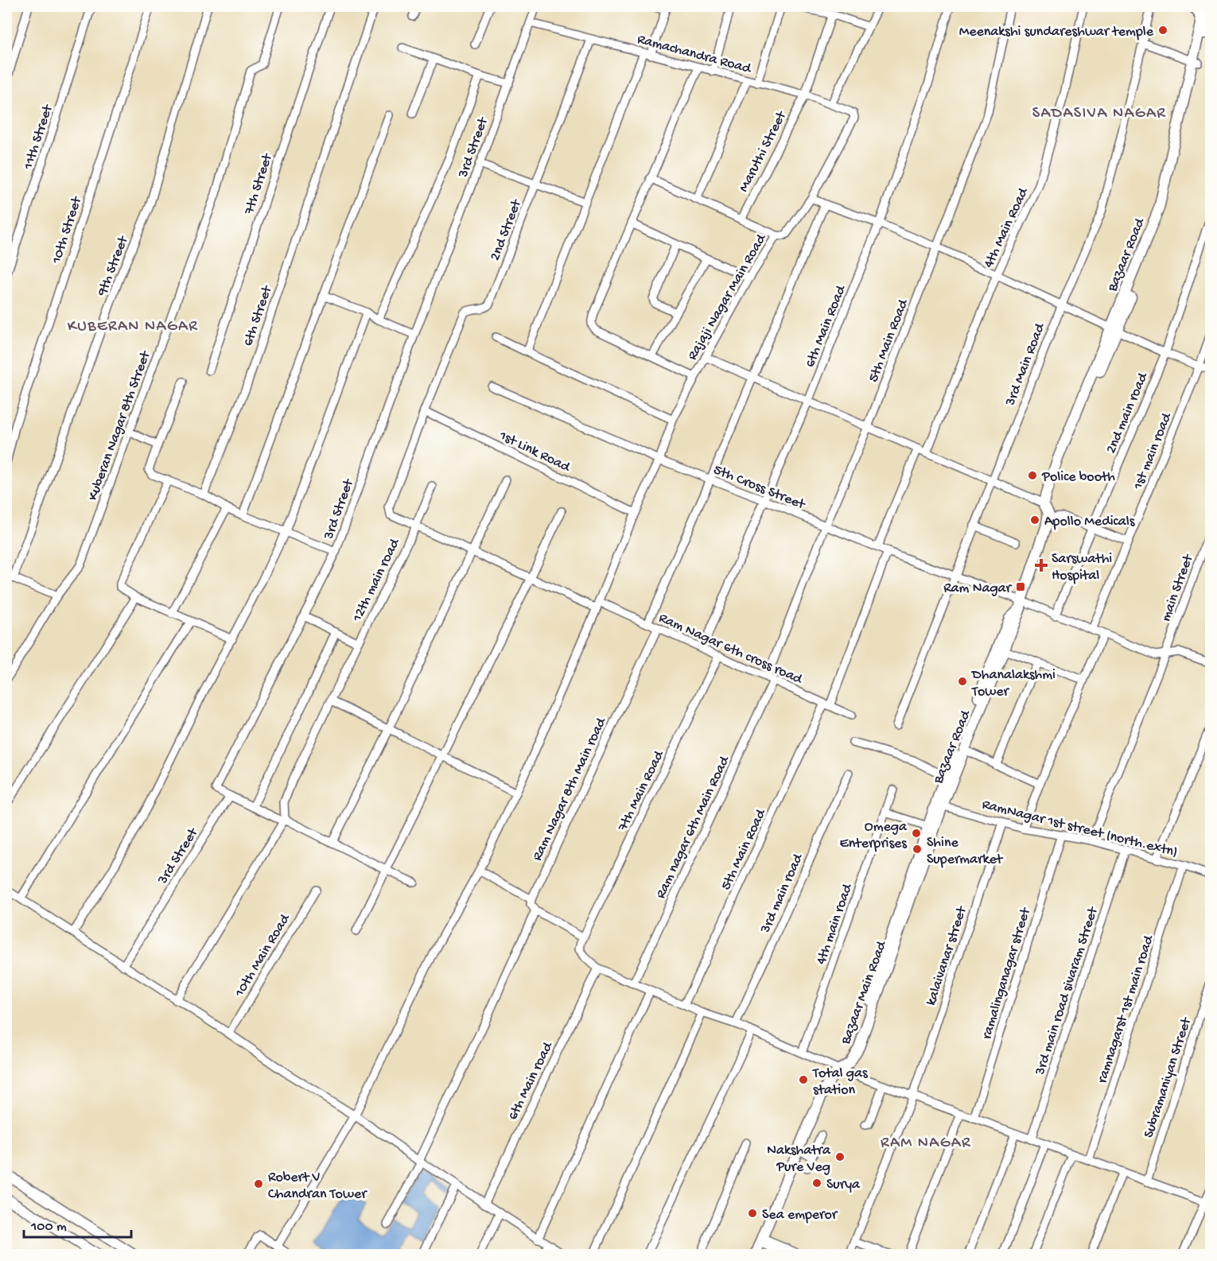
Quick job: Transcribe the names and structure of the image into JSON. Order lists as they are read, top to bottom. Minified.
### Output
{"streets":{"main road":["Bazaar Road","Bazaar Main Road"],"street":["Ramachandra Road","11th Street","3rd Street","Maruthi Street","7th Street","4th Main Road","10th Street","2nd Street","9th Street","Rajaji Nagar Main Road","6th Street","6th Main Road","5th Main Road","3rd Main Road","2nd main road","Kuberan Nagar 8th Street","1st Link Road","1st main road","5th Cross Street","12th main road","main Street","Ram Nagar 6th cross road","Ram Nagar 8th Main road","7th Main Road","Ram nagar 6th Main Road","RamNagar 1st street (north.extn)","3rd main road","4th main road","10th Main Road","kalaivanar street","ramalinganagar street","3rd main road sivaram Street","ramnagarst 1st main road","Subramaniyan Street","6th Main road"]},"crossings":[["Ramachandra Road","3rd Street"],["Ramachandra Road","Maruthi Street"],["Ramachandra Road","2nd Street"],["Ramachandra Road","Rajaji Nagar Main Road"],["3rd Street","12th main road"],["2nd Street","1st Link Road"],["2nd Street","Ram Nagar 6th cross road"],["Bazaar Road","5th Cross Street"],["Bazaar Road","RamNagar 1st street (north.extn)"],["Bazaar Road","Bazaar Main Road"],["Rajaji Nagar Main Road","1st Link Road"],["Rajaji Nagar Main Road","5th Cross Street"],["Rajaji Nagar Main Road","Ram Nagar 6th cross road"],["6th Main Road","5th Cross Street"],["6th Main Road","Ram Nagar 6th cross road"],["5th Main Road","5th Cross Street"],["5th Main Road","Ram Nagar 6th cross road"],["5th Main Road","Ram nagar 6th Main Road"],["3rd Main Road","5th Cross Street"],["2nd main road","5th Cross Street"],["1st Link Road","Ram Nagar 6th cross road"],["1st main road","5th Cross Street"],["5th Cross Street","main Street"],["12th main road","Ram Nagar 6th cross road"],["main Street","RamNagar 1st street (north.extn)"],["Ram Nagar 6th cross road","Ram Nagar 8th Main road"],["Ram Nagar 6th cross road","7th Main Road"],["Ram Nagar 6th cross road","Ram nagar 6th Main Road"],["RamNagar 1st street (north.extn)","kalaivanar street"],["RamNagar 1st street (north.extn)","ramalinganagar street"],["RamNagar 1st street (north.extn)","3rd main road sivaram Street"],["RamNagar 1st street (north.extn)","Bazaar Main Road"],["RamNagar 1st street (north.extn)","ramnagarst 1st main road"]],"districts":["SADASIVA NAGAR","KUBERAN NAGAR","RAM NAGAR"],"places":{"other":["Meenakshi sundareshwar temple","Police booth","Apollo Medicals","Dhanalakshmi Tower","Omega Enterprises","Shine Supermarket","Total gas station","Nakshatra Pure Veg","Surya","Robert V Chandran Tower","Sea emperor"],"health":["Sarswathi Hospital"],"transit":["Ram Nagar"]},"scale_bar":"100 m"}
